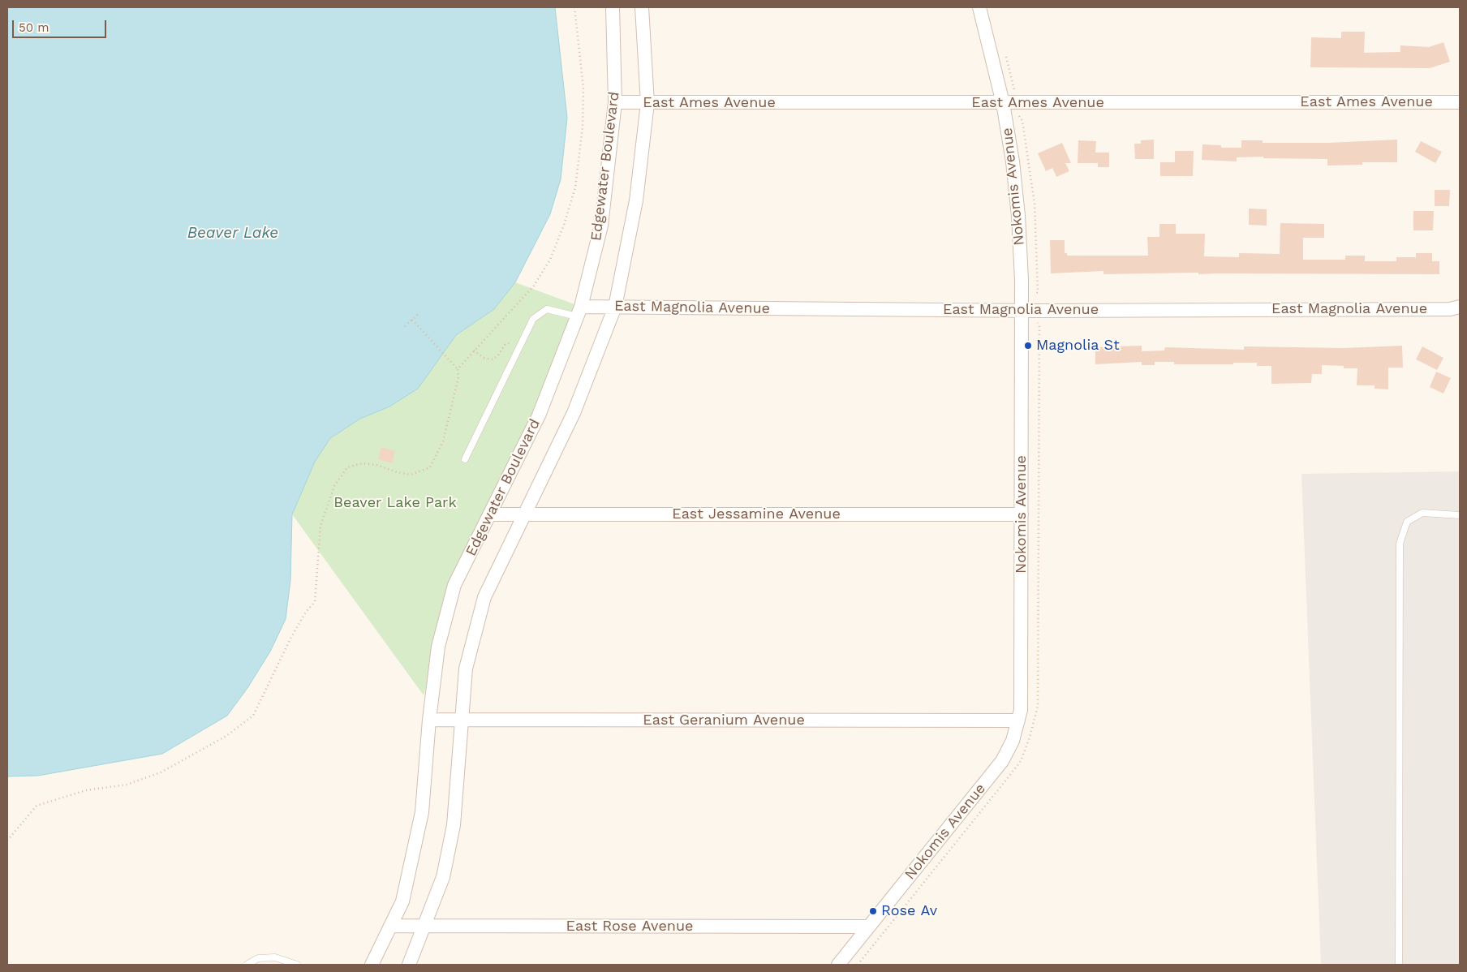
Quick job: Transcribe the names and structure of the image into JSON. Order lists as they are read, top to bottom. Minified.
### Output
{"streets":{"street":["East Ames Avenue","Edgewater Boulevard","Nokomis Avenue","East Magnolia Avenue","East Jessamine Avenue","East Geranium Avenue","East Rose Avenue"]},"crossings":[["East Ames Avenue","Edgewater Boulevard"],["East Ames Avenue","Nokomis Avenue"],["Edgewater Boulevard","East Magnolia Avenue"],["Edgewater Boulevard","East Jessamine Avenue"],["Edgewater Boulevard","East Geranium Avenue"],["Edgewater Boulevard","East Rose Avenue"],["Nokomis Avenue","East Magnolia Avenue"],["Nokomis Avenue","East Jessamine Avenue"],["Nokomis Avenue","East Geranium Avenue"],["Nokomis Avenue","East Rose Avenue"]],"water":["Beaver Lake"],"parks":["Beaver Lake Park"],"places":["Magnolia St","Rose Av"],"scale_bar":"50 m"}
